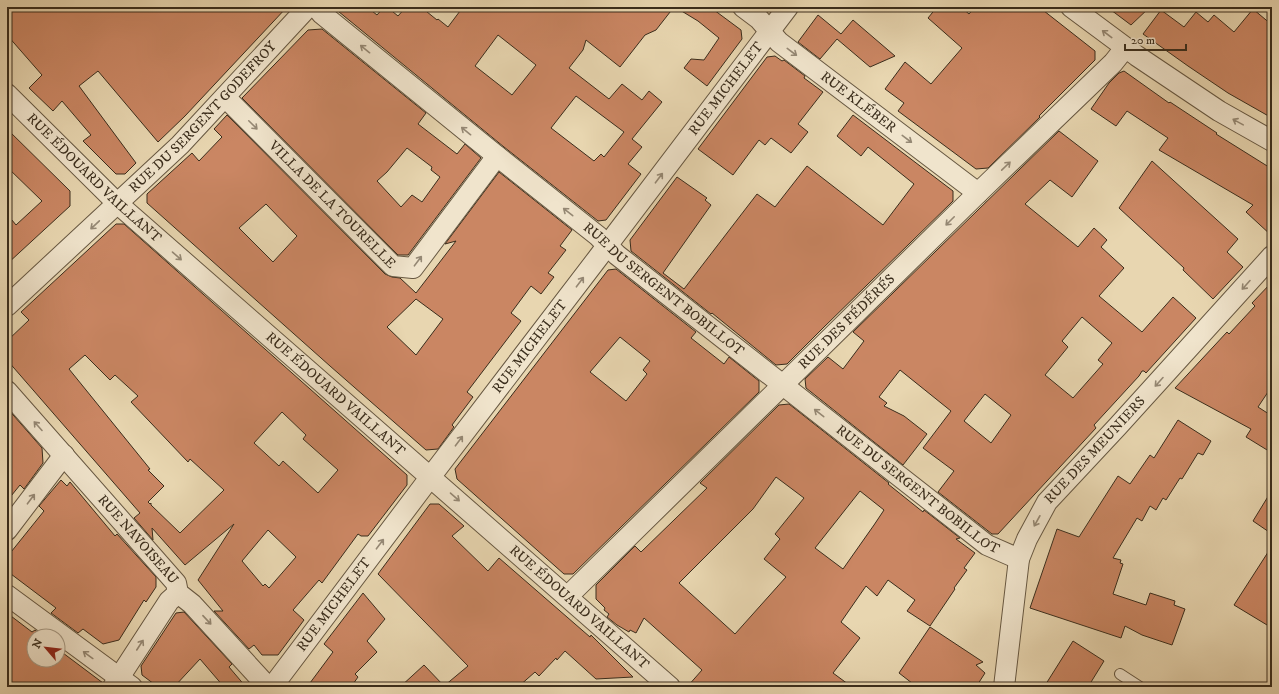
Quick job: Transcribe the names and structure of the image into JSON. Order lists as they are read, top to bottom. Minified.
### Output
{"streets":{"street":["RUE MICHELET","RUE KLÉBER","RUE DU SERGENT GODEFROY","RUE ÉDOUARD VAILLANT","VILLA DE LA TOURELLE","RUE DU SERGENT BOBILLOT","RUE DES FÉDÉRÉS","RUE DES MEUNIERS","RUE NAVOISEAU"]},"crossings":[["RUE MICHELET","RUE KLÉBER"],["RUE MICHELET","RUE ÉDOUARD VAILLANT"],["RUE MICHELET","RUE DU SERGENT BOBILLOT"],["RUE KLÉBER","RUE DES FÉDÉRÉS"],["RUE DU SERGENT GODEFROY","RUE ÉDOUARD VAILLANT"],["RUE DU SERGENT GODEFROY","VILLA DE LA TOURELLE"],["RUE ÉDOUARD VAILLANT","RUE DES FÉDÉRÉS"],["VILLA DE LA TOURELLE","RUE DU SERGENT BOBILLOT"],["RUE DU SERGENT BOBILLOT","RUE DES FÉDÉRÉS"],["RUE DU SERGENT BOBILLOT","RUE DES MEUNIERS"]],"one_way":["RUE MICHELET","RUE KLÉBER","RUE DU SERGENT GODEFROY","RUE ÉDOUARD VAILLANT","RUE DU SERGENT BOBILLOT","RUE DES MEUNIERS"],"scale_bar":"20 m","north":"top left"}
